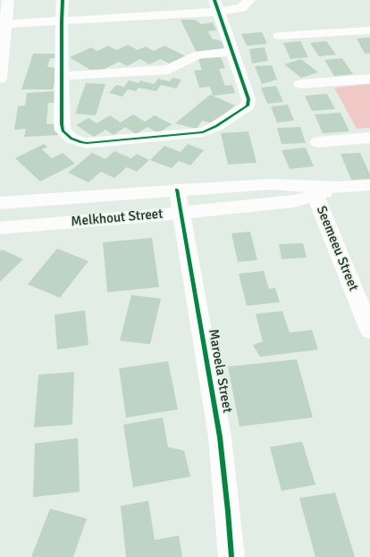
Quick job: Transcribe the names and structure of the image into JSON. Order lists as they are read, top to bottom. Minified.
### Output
{"streets":{"street":["Melkhout Street","Seemeeu Street","Maroela Street"]},"crossings":[["Melkhout Street","Seemeeu Street"],["Melkhout Street","Maroela Street"]]}
